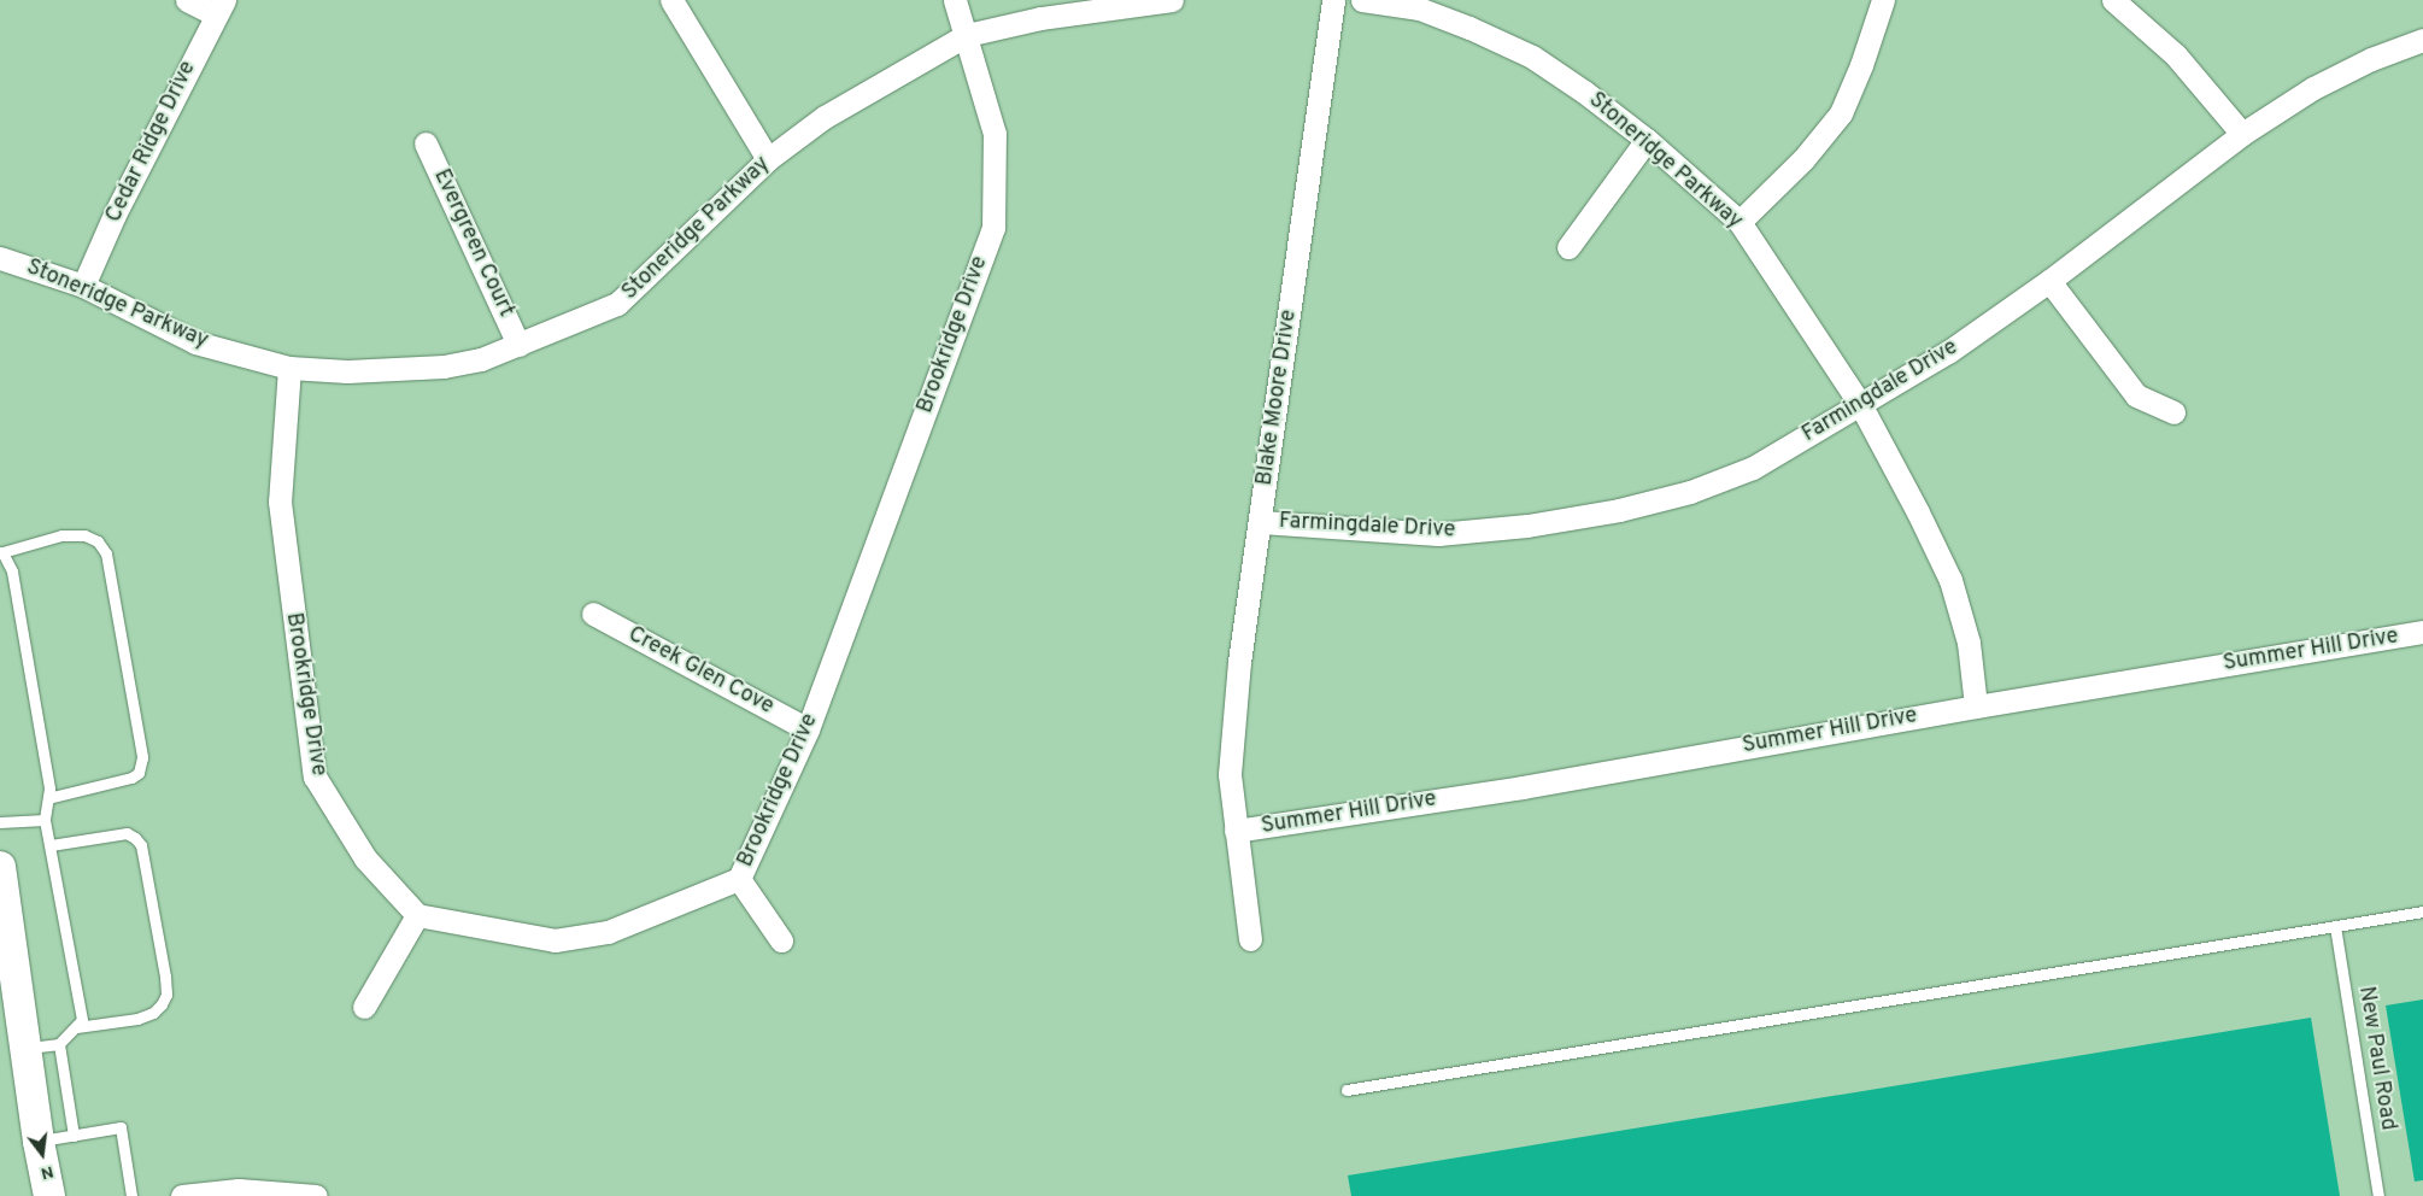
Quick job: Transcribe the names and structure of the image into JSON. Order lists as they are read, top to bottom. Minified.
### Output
{"streets":{"street":["Cedar Ridge Drive","Stoneridge Parkway","Evergreen Court","Brookridge Drive","Farmingdale Drive","Blake Moore Drive","Summer Hill Drive","Creek Glen Cove"],"lane":["New Paul Road"]},"crossings":[["Cedar Ridge Drive","Stoneridge Parkway"],["Stoneridge Parkway","Evergreen Court"],["Stoneridge Parkway","Brookridge Drive"],["Stoneridge Parkway","Farmingdale Drive"],["Stoneridge Parkway","Summer Hill Drive"],["Brookridge Drive","Creek Glen Cove"],["Farmingdale Drive","Blake Moore Drive"],["Blake Moore Drive","Summer Hill Drive"]],"north":"bottom"}
